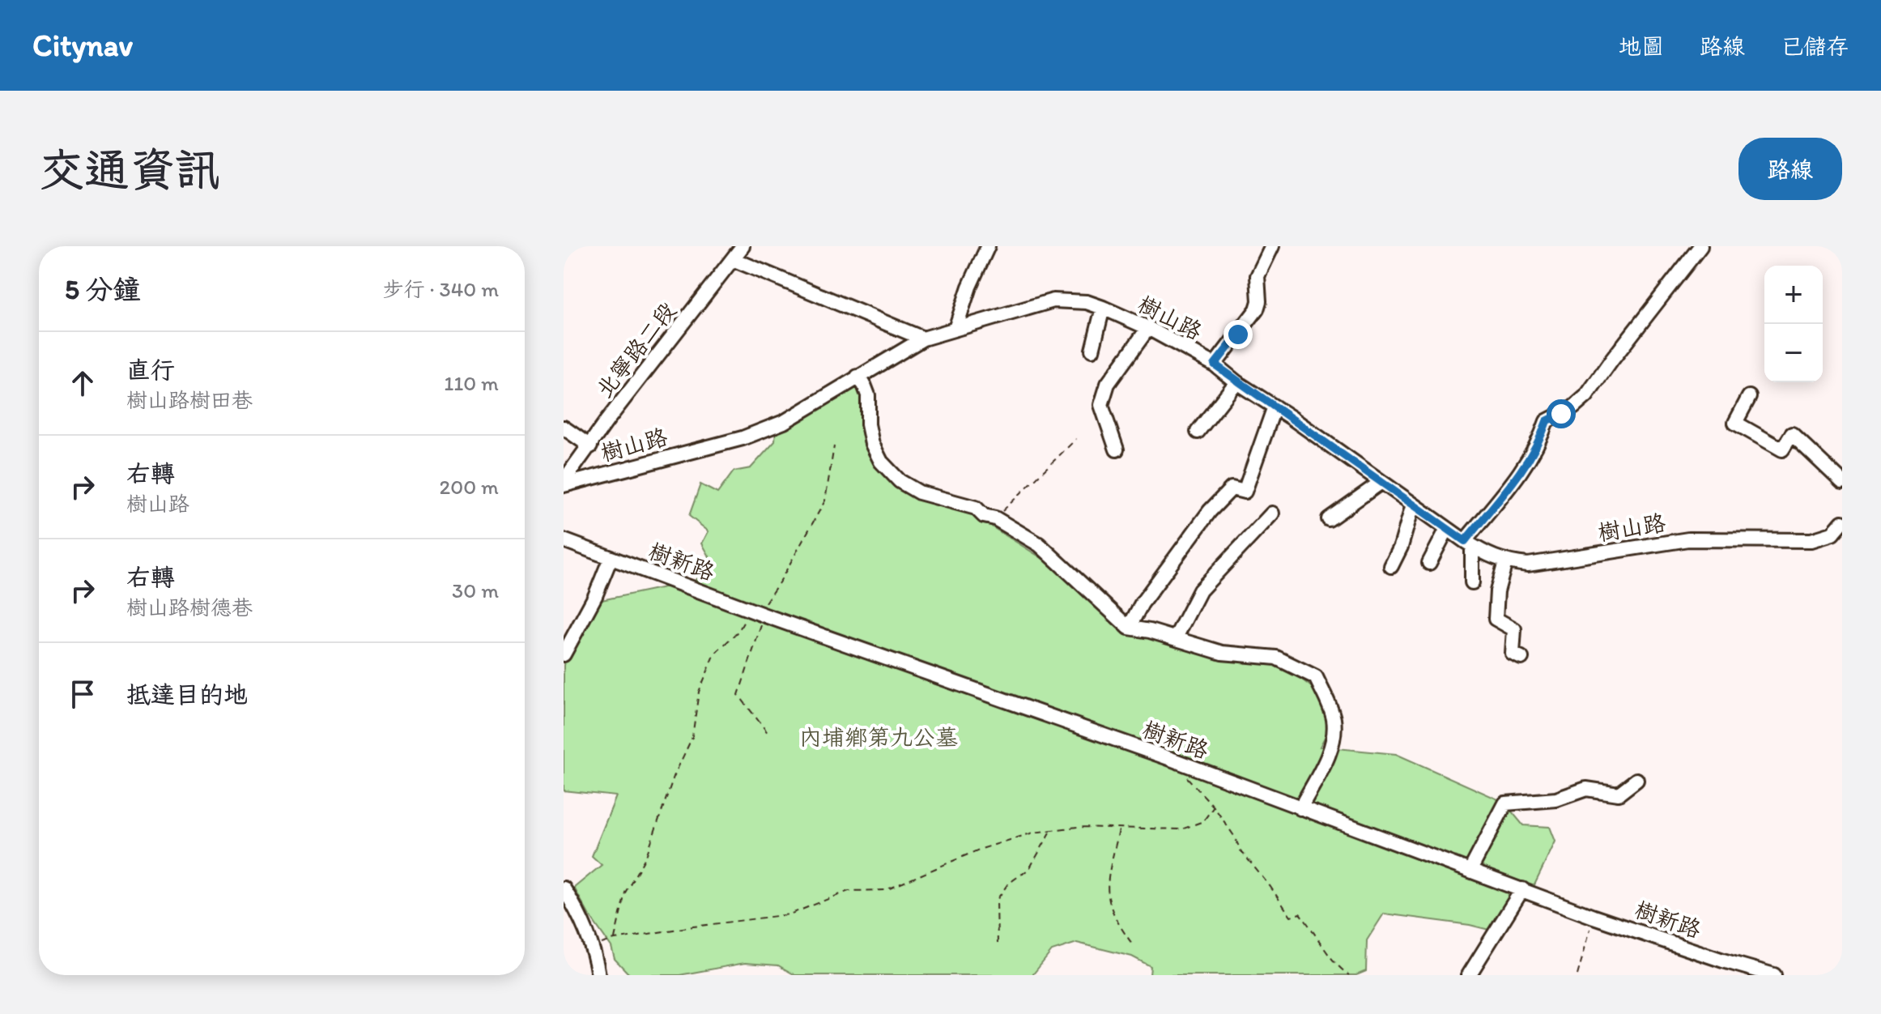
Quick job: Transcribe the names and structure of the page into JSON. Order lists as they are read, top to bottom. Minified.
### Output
{"streets":{"street":["樹山路","北寧路二段","樹新路"]},"crossings":[["樹山路","北寧路二段"]],"parks":["內埔鄉第九公墓"],"page":{"header":"Citynav","nav":["地圖","路線","已儲存"],"buttons":"路線","title":"交通資訊","heading":["5 分鐘","步行 · 340 m"],"map_buttons":["+","−"],"list":[["直行","樹山路樹田巷","110 m"],["右轉","樹山路","200 m"],["右轉","樹山路樹德巷","30 m"],"抵達目的地"]}}
